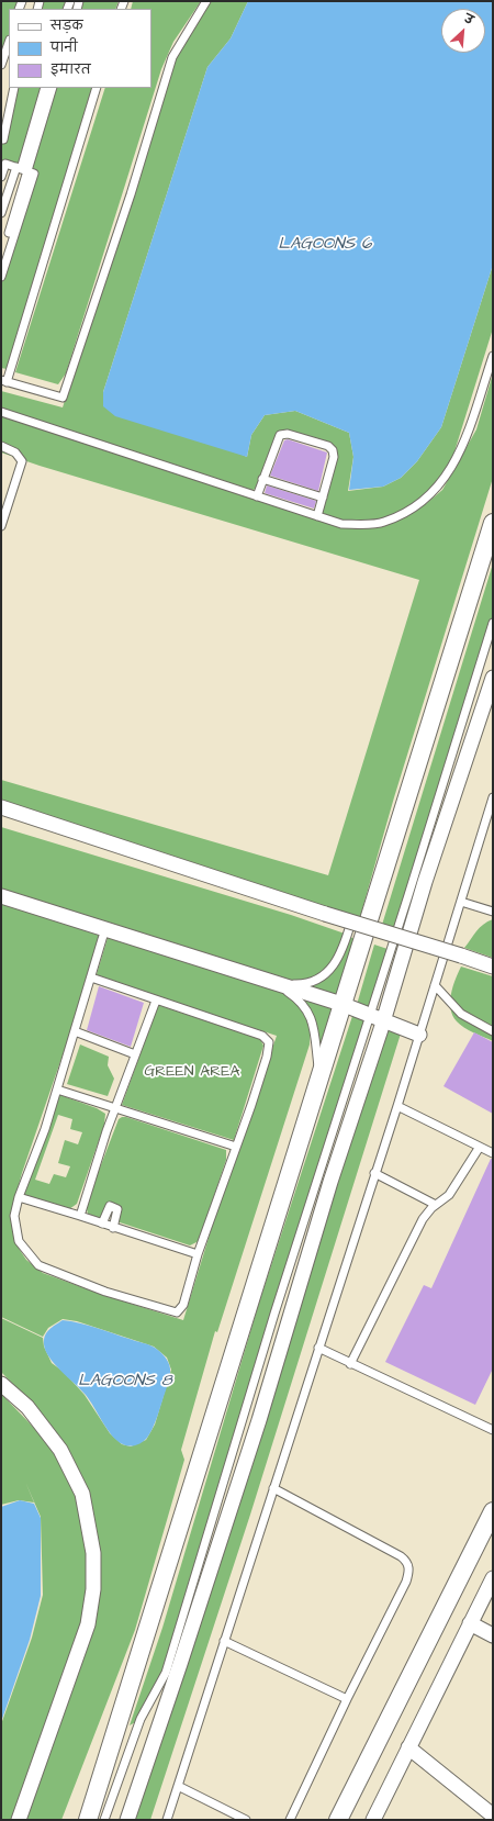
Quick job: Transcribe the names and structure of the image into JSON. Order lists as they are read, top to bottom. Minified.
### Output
{"water":["LAGOONS 6","LAGOONS 8"],"parks":["GREEN AREA"],"legend":["सड़क","पानी","इमारत"],"north":"top right"}
